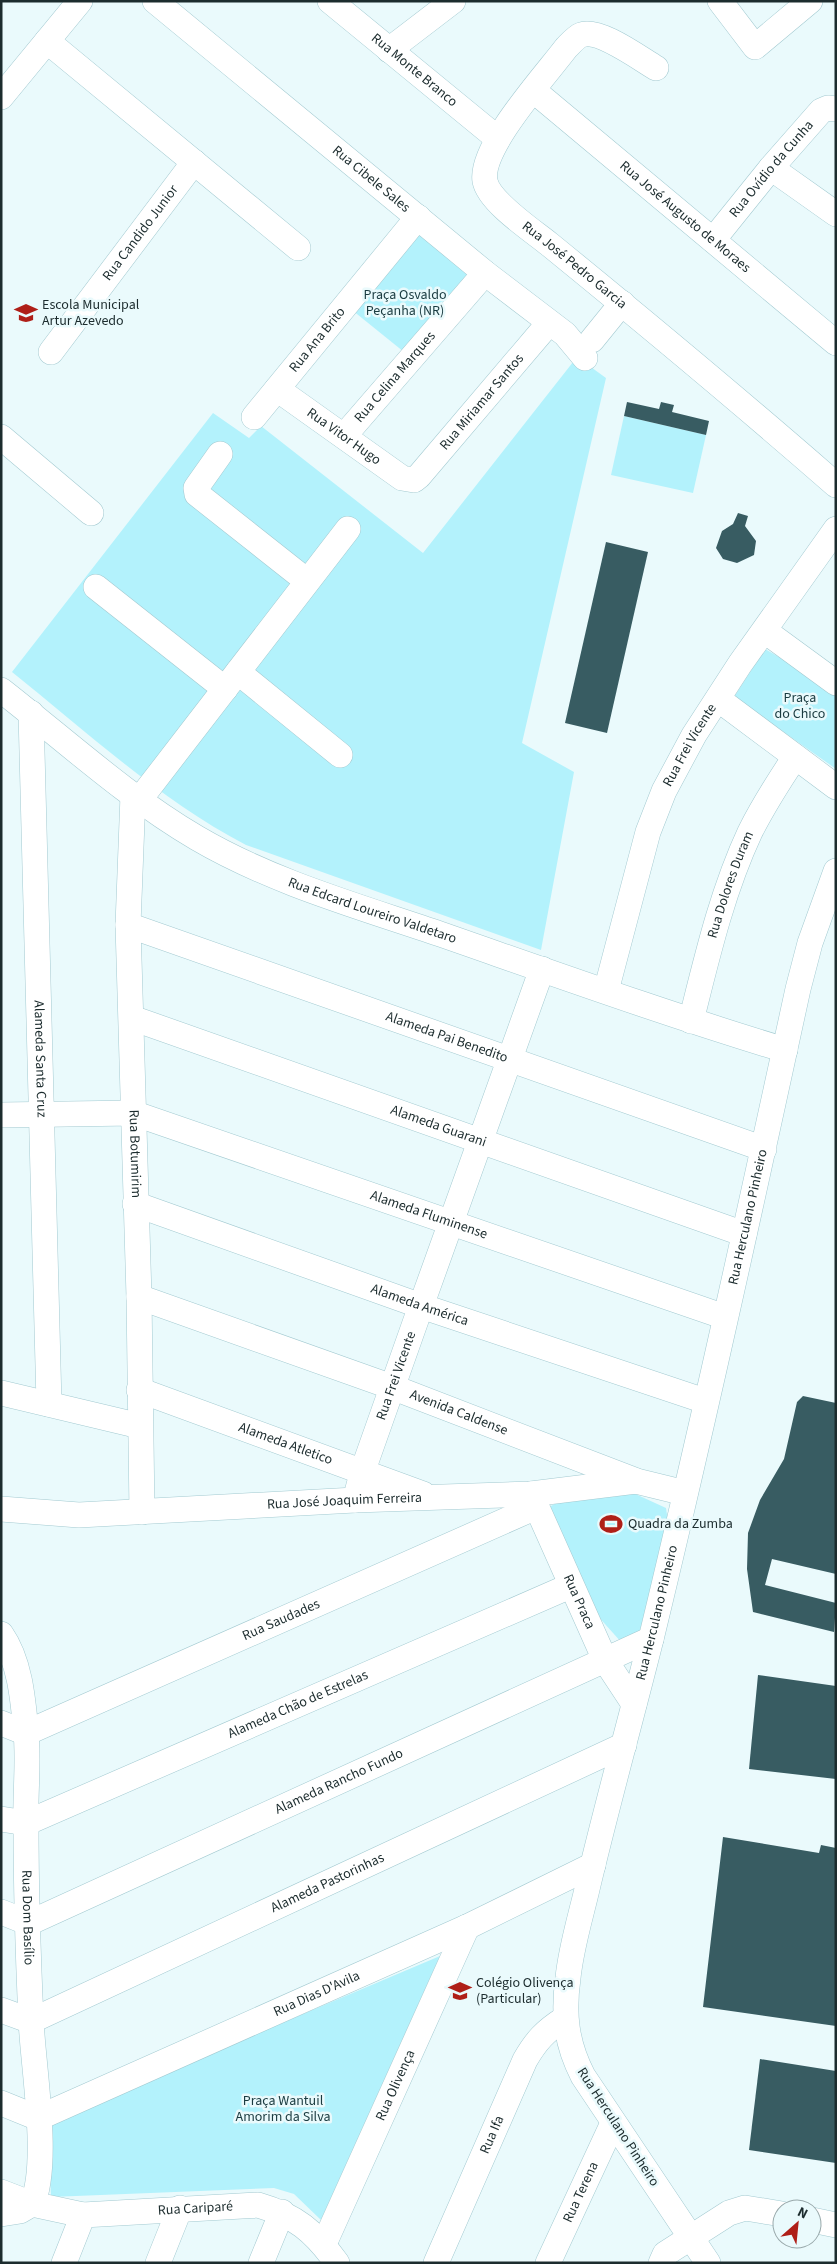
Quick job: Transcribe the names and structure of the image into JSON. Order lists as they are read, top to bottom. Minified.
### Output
{"streets":{"street":["Rua Monte Branco","Rua Ovídio da Cunha","Rua Cibele Sales","Rua José Augusto de Moraes","Rua Candido Junior","Rua José Pedro Garcia","Rua Ana Brito","Rua Celina Marques","Rua Miriamar Santos","Rua Vitor Hugo","Rua Frei Vicente","Rua Dolores Duram","Rua Edcard Loureiro Valdetaro","Alameda Pai Benedito","Alameda Santa Cruz","Alameda Guarani","Rua Botumirim","Alameda Fluminense","Rua Herculano Pinheiro","Alameda América","Avenida Caldense","Alameda Atletico","Rua José Joaquim Ferreira","Rua Praca","Rua Saudades","Alameda Chão de Estrelas","Alameda Rancho Fundo","Alameda Pastorinhas","Rua Dom Basílio","Rua Dias D'Avila","Rua Olivença","Rua Ifa","Rua Terena","Rua Cariparé"]},"crossings":[["Rua Monte Branco","Rua José Pedro Garcia"],["Rua Ovídio da Cunha","Rua José Augusto de Moraes"],["Rua Cibele Sales","Rua José Pedro Garcia"],["Rua Cibele Sales","Rua Ana Brito"],["Rua Cibele Sales","Rua Celina Marques"],["Rua Cibele Sales","Rua Miriamar Santos"],["Rua José Augusto de Moraes","Rua José Pedro Garcia"],["Rua Ana Brito","Rua Vitor Hugo"],["Rua Celina Marques","Rua Vitor Hugo"],["Rua Miriamar Santos","Rua Vitor Hugo"],["Rua Frei Vicente","Rua Edcard Loureiro Valdetaro"],["Rua Frei Vicente","Alameda Pai Benedito"],["Rua Frei Vicente","Alameda Guarani"],["Rua Frei Vicente","Alameda Fluminense"],["Rua Frei Vicente","Alameda América"],["Rua Frei Vicente","Avenida Caldense"],["Rua Frei Vicente","Alameda Atletico"],["Rua Frei Vicente","Rua José Joaquim Ferreira"],["Rua Dolores Duram","Rua Edcard Loureiro Valdetaro"],["Rua Edcard Loureiro Valdetaro","Alameda Santa Cruz"],["Rua Edcard Loureiro Valdetaro","Rua Botumirim"],["Rua Edcard Loureiro Valdetaro","Rua Herculano Pinheiro"],["Alameda Pai Benedito","Rua Botumirim"],["Alameda Pai Benedito","Rua Herculano Pinheiro"],["Alameda Santa Cruz","Alameda Fluminense"],["Alameda Guarani","Rua Botumirim"],["Alameda Guarani","Rua Herculano Pinheiro"],["Rua Botumirim","Alameda Fluminense"],["Rua Botumirim","Alameda América"],["Rua Botumirim","Avenida Caldense"],["Rua Botumirim","Alameda Atletico"],["Rua Botumirim","Rua José Joaquim Ferreira"],["Alameda Fluminense","Rua Herculano Pinheiro"],["Rua Herculano Pinheiro","Alameda América"],["Rua Herculano Pinheiro","Rua José Joaquim Ferreira"],["Rua Herculano Pinheiro","Rua Praca"],["Rua Herculano Pinheiro","Alameda Rancho Fundo"],["Rua Herculano Pinheiro","Alameda Pastorinhas"],["Rua Herculano Pinheiro","Rua Dias D'Avila"],["Rua Herculano Pinheiro","Rua Ifa"],["Rua Herculano Pinheiro","Rua Terena"],["Avenida Caldense","Rua José Joaquim Ferreira"],["Alameda Atletico","Rua José Joaquim Ferreira"],["Rua José Joaquim Ferreira","Rua Praca"],["Rua José Joaquim Ferreira","Rua Saudades"],["Rua Praca","Rua Saudades"],["Rua Praca","Alameda Chão de Estrelas"],["Rua Praca","Alameda Rancho Fundo"],["Rua Saudades","Rua Dom Basílio"],["Alameda Chão de Estrelas","Rua Dom Basílio"],["Alameda Rancho Fundo","Rua Dom Basílio"],["Alameda Pastorinhas","Rua Dom Basílio"],["Rua Dom Basílio","Rua Dias D'Avila"],["Rua Dom Basílio","Rua Cariparé"],["Rua Dias D'Avila","Rua Olivença"],["Rua Olivença","Rua Cariparé"]],"parks":["Praça Osvaldo Peçanha (NR)","Praça do Chico","Praça Wantuil Amorim da Silva"],"places":{"school or university":["Escola Municipal Artur Azevedo","Colégio Olivença (Particular)"],"sports":["Quadra da Zumba"]},"north":"top right"}
